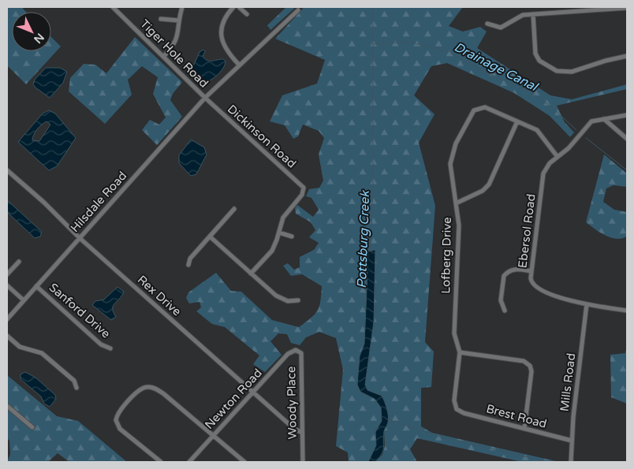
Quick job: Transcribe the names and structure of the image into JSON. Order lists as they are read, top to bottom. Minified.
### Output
{"streets":{"street":["Tiger Hole Road","Dickinson Road","Hilsdale Road","Ebersol Road","Lofberg Drive","Rex Drive","Sanford Drive","Mills Road","Newton Road","Woody Place","Brest Road"]},"crossings":[["Tiger Hole Road","Dickinson Road"],["Tiger Hole Road","Hilsdale Road"],["Dickinson Road","Hilsdale Road"],["Hilsdale Road","Rex Drive"],["Hilsdale Road","Sanford Drive"],["Ebersol Road","Mills Road"],["Lofberg Drive","Brest Road"],["Rex Drive","Newton Road"],["Rex Drive","Woody Place"],["Mills Road","Brest Road"],["Newton Road","Woody Place"]],"water":["Drainage Canal","Pottsburg Creek"],"north":"bottom right"}
